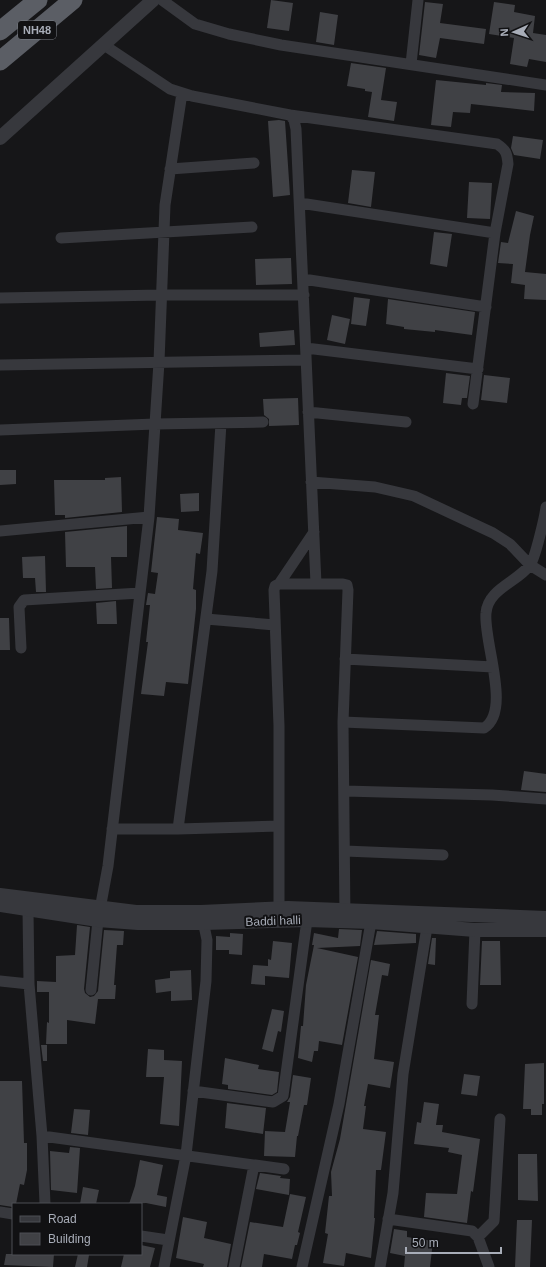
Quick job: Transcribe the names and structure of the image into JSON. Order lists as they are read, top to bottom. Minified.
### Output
{"streets":{"highway":["NH48"],"street":["Baddi halli"]},"legend":["Road","Building"],"scale_bar":"50 m","north":"left"}
